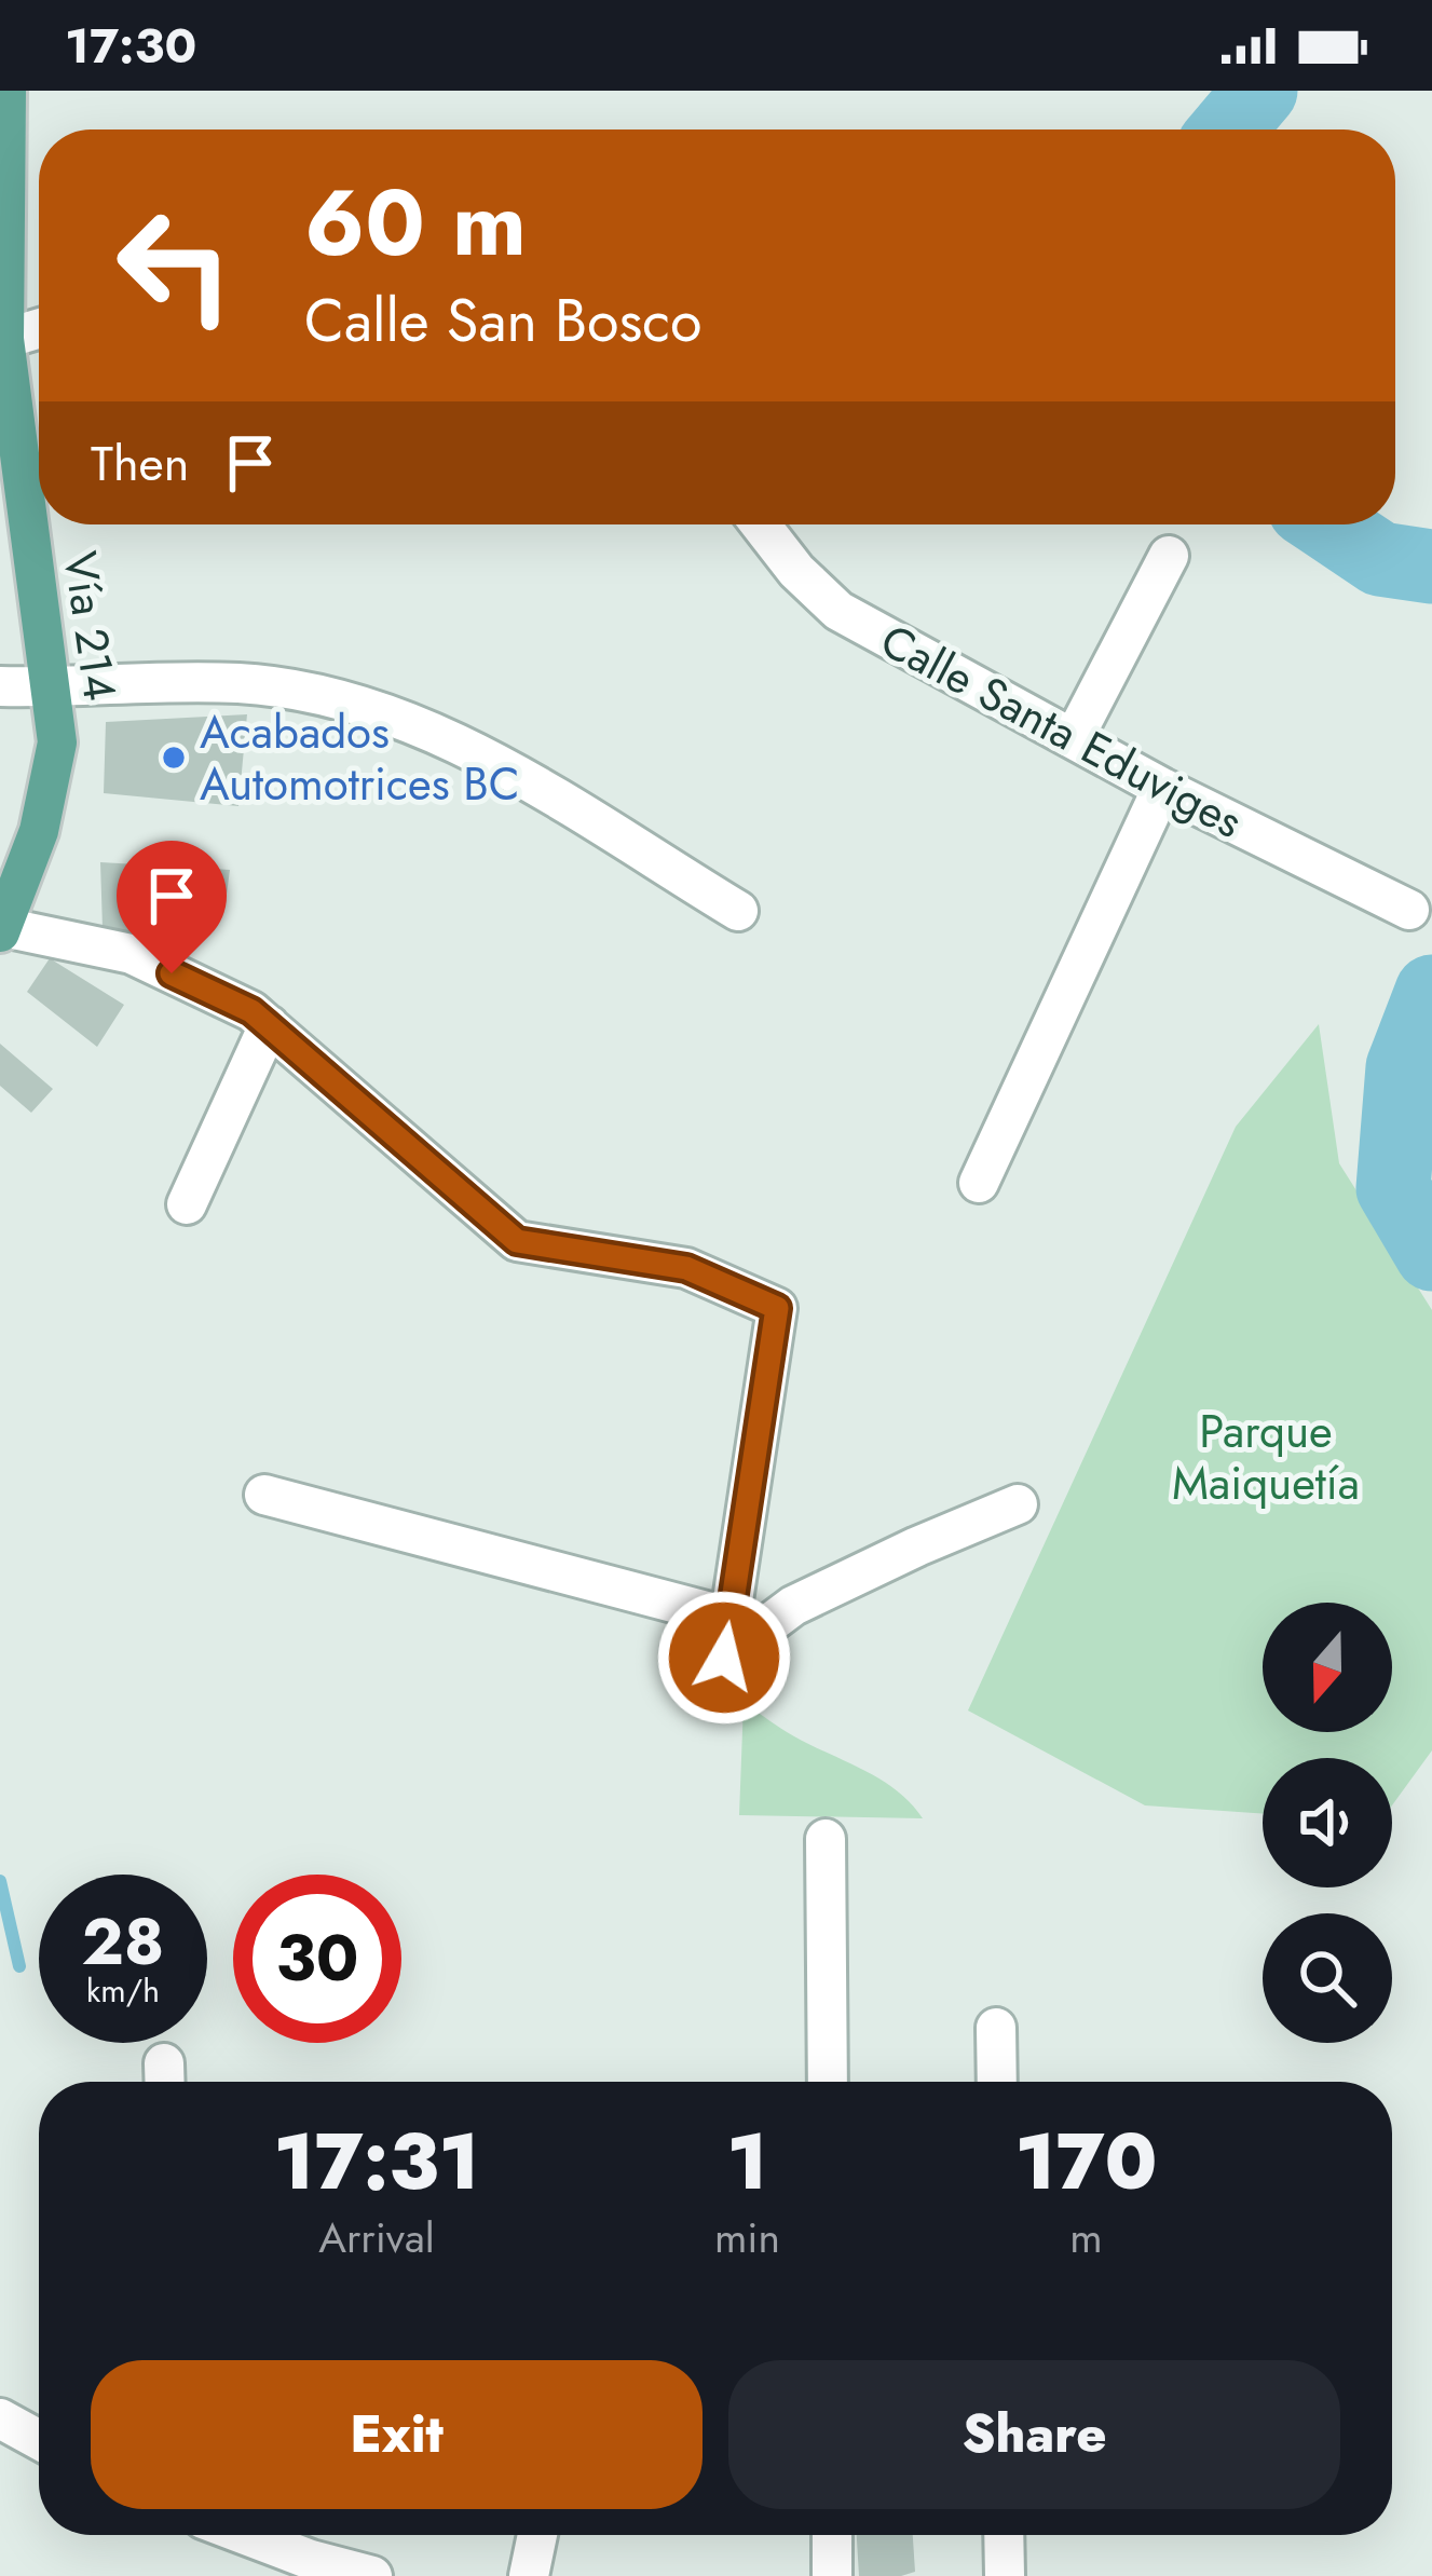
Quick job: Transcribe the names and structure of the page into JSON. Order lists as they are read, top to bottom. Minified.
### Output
{"streets":{"main road":["Vía 214"],"street":["Calle Santa Eduviges"]},"parks":["Parque Maiquetía"],"places":["Acabados Automotrices BC"],"north":"bottom","page":{"status":"17:30","turn":["60 m","Calle San Bosco"],"then":"Then","speed":"28 km/h","limit":"30","eta":["17:31","Arrival","1","min","170","m"],"buttons":["Exit","Share"]}}
